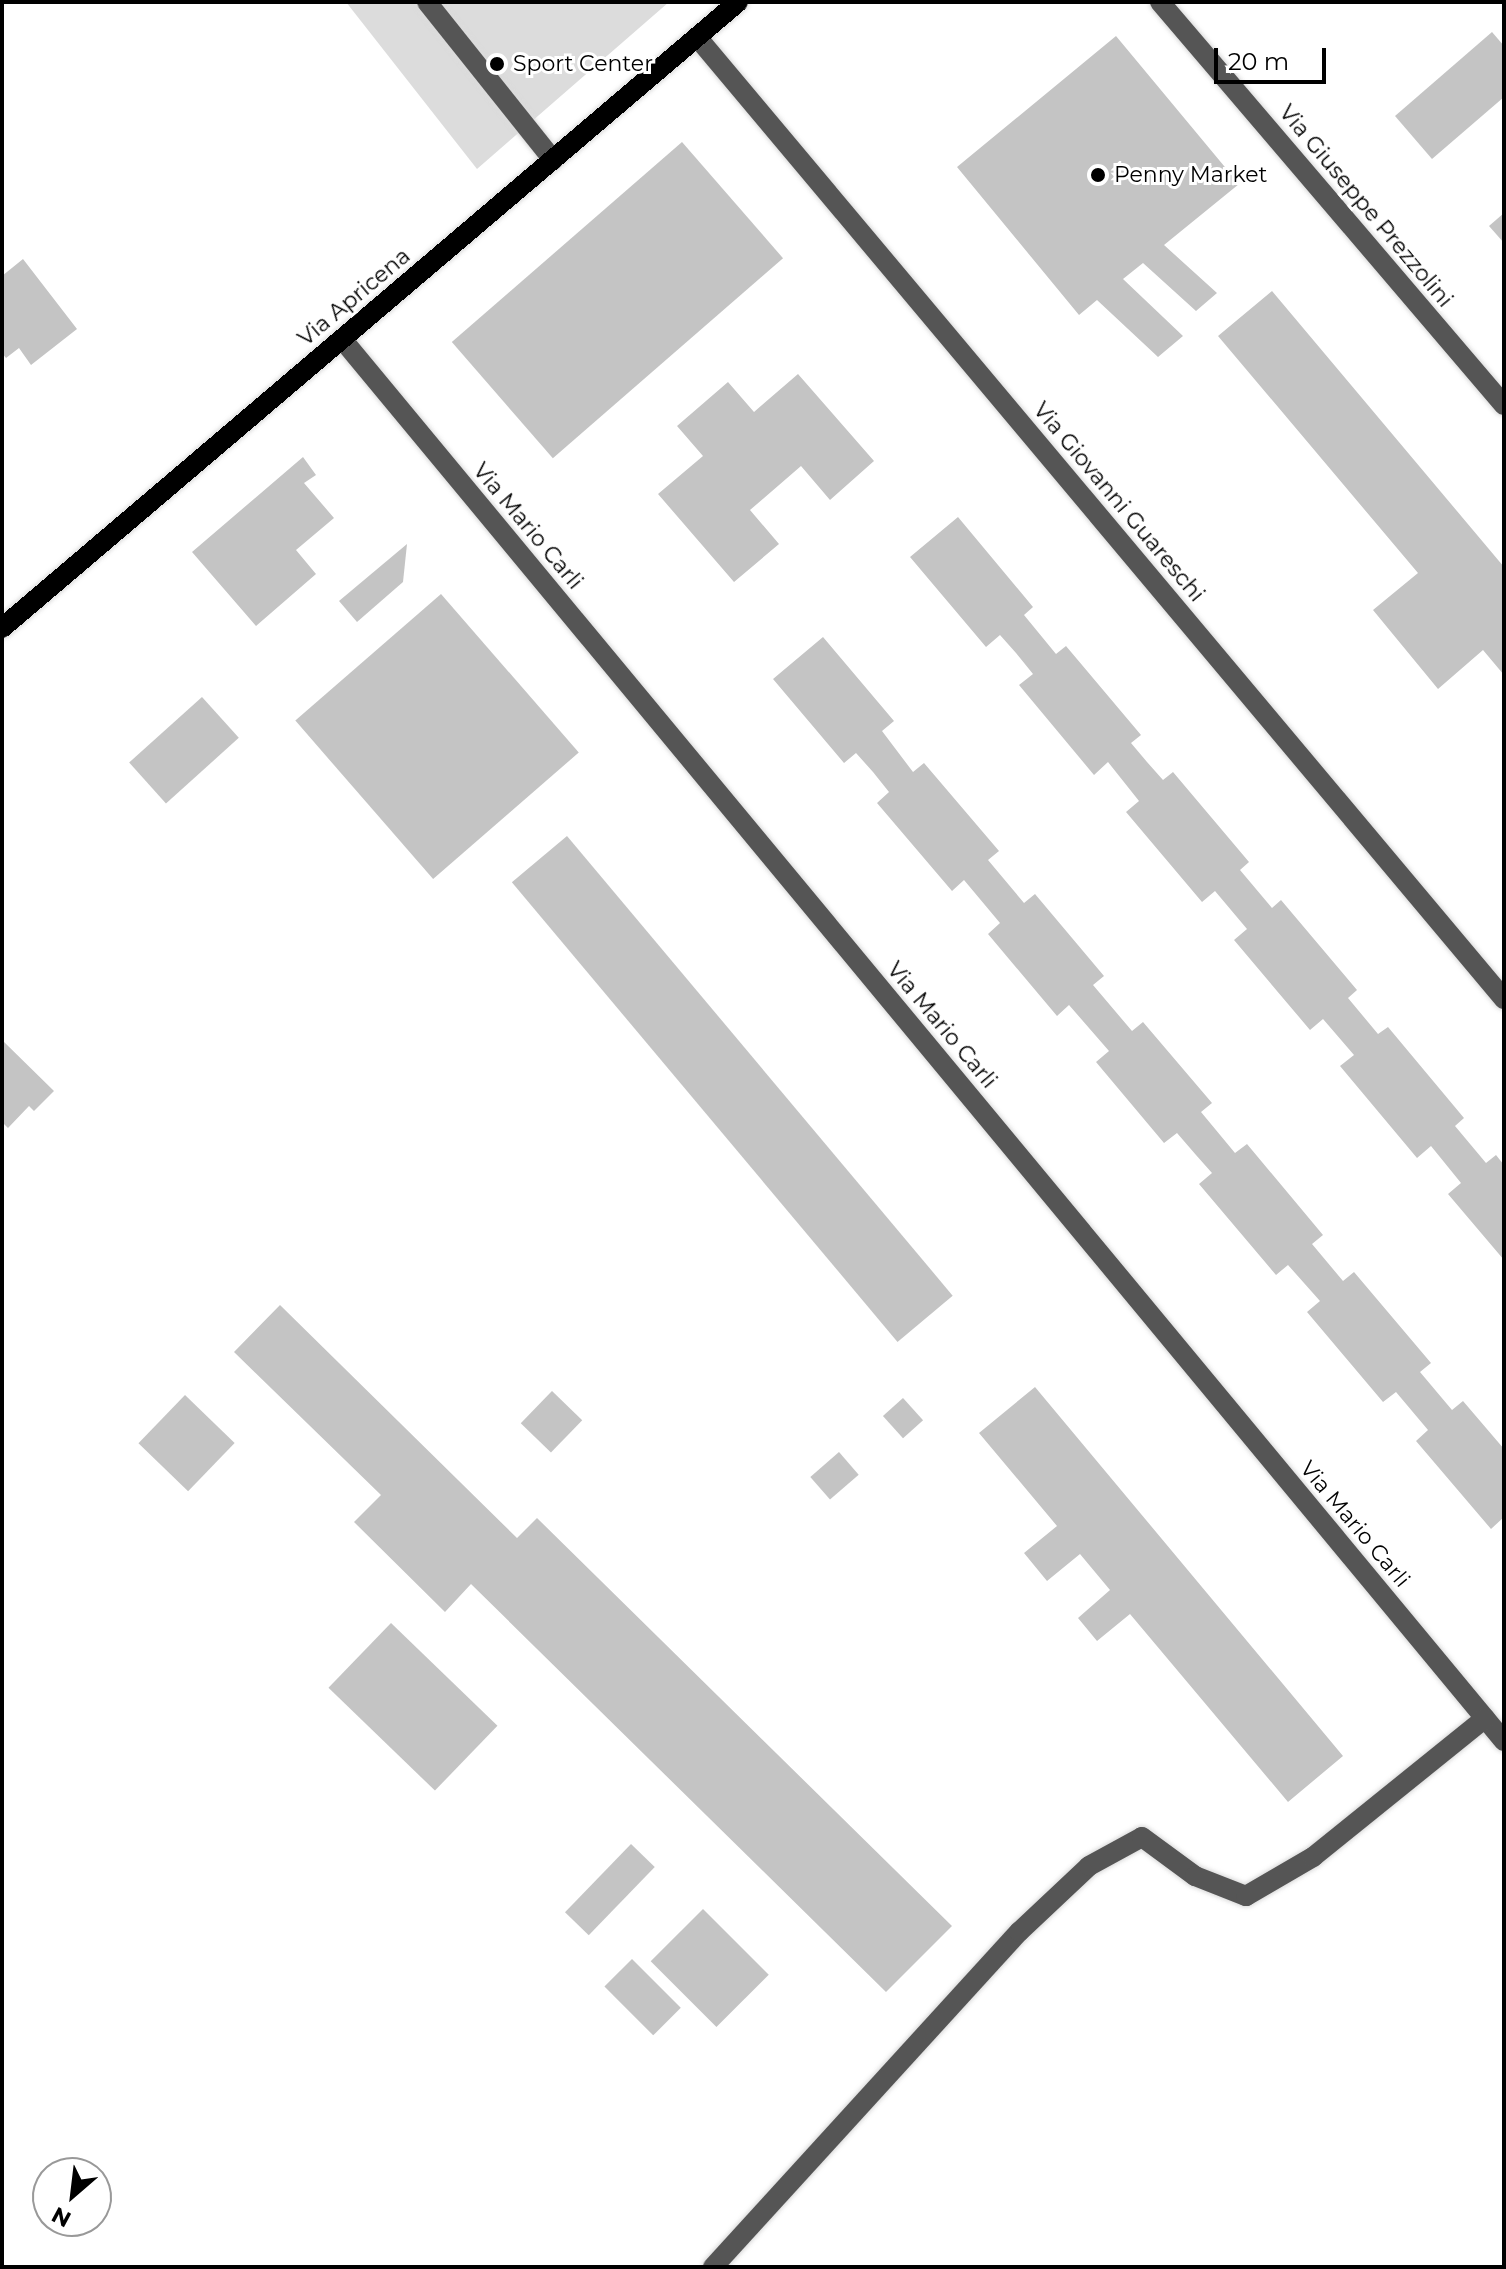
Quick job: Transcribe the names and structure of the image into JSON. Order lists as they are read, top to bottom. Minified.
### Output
{"streets":{"main road":["Via Apricena"],"street":["Via Giuseppe Prezzolini","Via Giovanni Guareschi","Via Mario Carli"]},"crossings":[["Via Apricena","Via Giovanni Guareschi"],["Via Apricena","Via Mario Carli"]],"places":["Sport Center","Penny Market"],"scale_bar":"20 m","north":"bottom left"}
